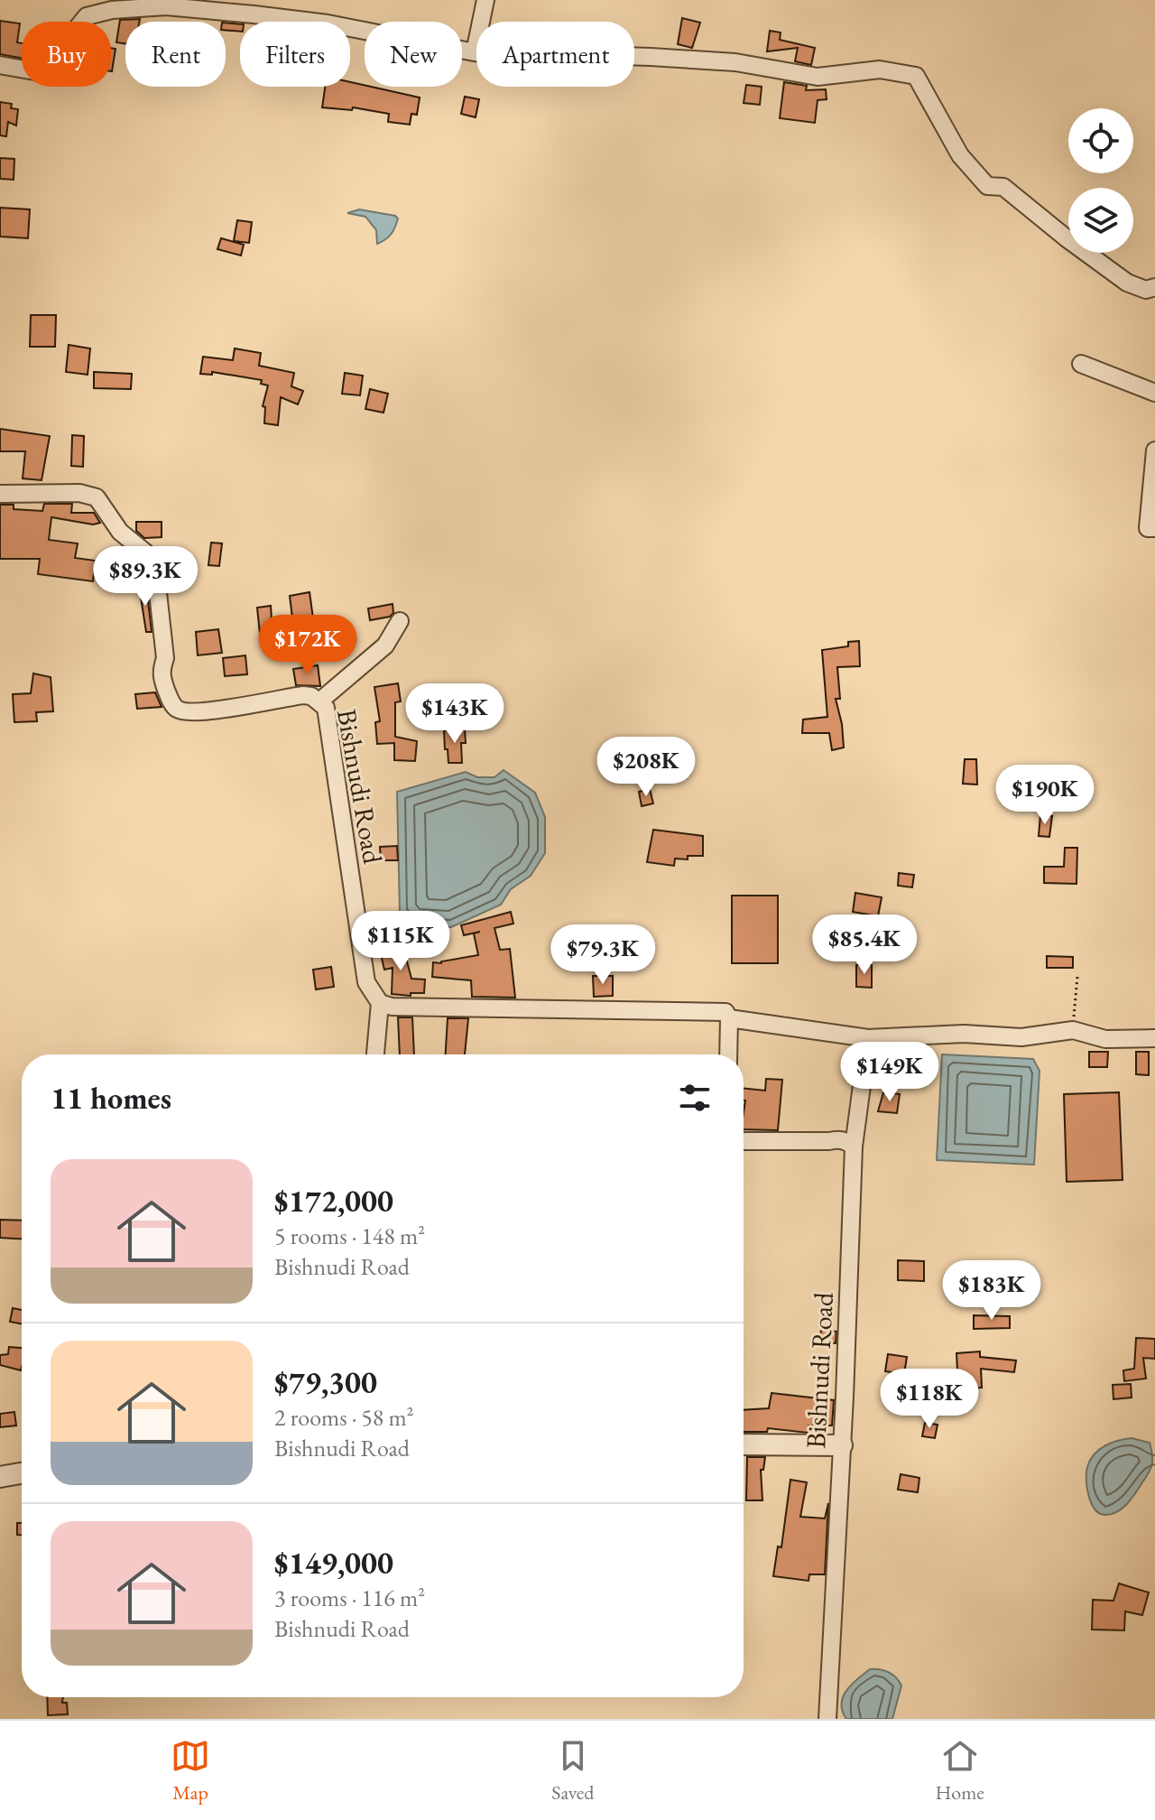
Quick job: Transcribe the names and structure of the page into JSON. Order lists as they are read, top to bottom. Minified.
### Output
{"streets":{"street":["Bishnudi Road"]},"page":{"chip":["Buy","Rent","Filters","New","Apartment"],"price":["$89.3K","$172K","$143K","$208K","$190K","$115K","$85.4K","$79.3K","$149K","$183K","$118K"],"heading":"11 homes","list":[{"name":"$172,000","note":"5 rooms · 148 m² · Bishnudi Road"},{"name":"$79,300","note":"2 rooms · 58 m² · Bishnudi Road"},{"name":"$149,000","note":"3 rooms · 116 m² · Bishnudi Road"}],"tabs":["Map","Saved","Home"]}}
